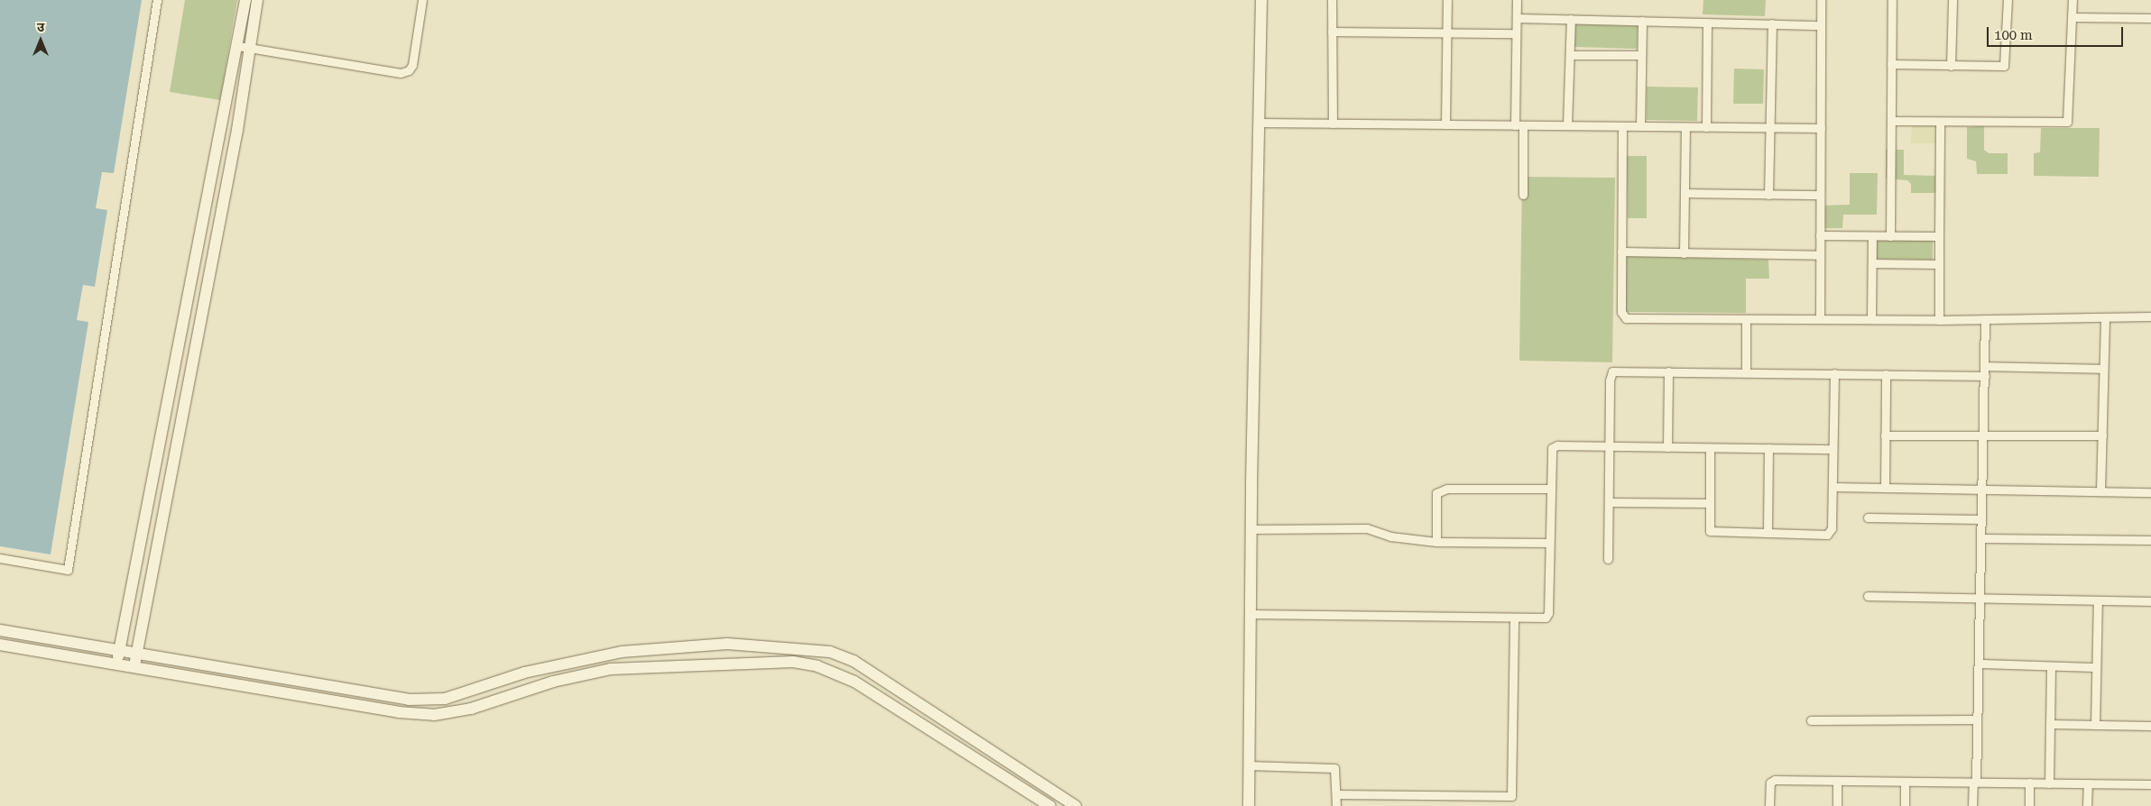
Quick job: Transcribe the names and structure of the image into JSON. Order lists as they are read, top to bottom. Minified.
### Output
{"scale_bar":"100 m","north":"top"}
